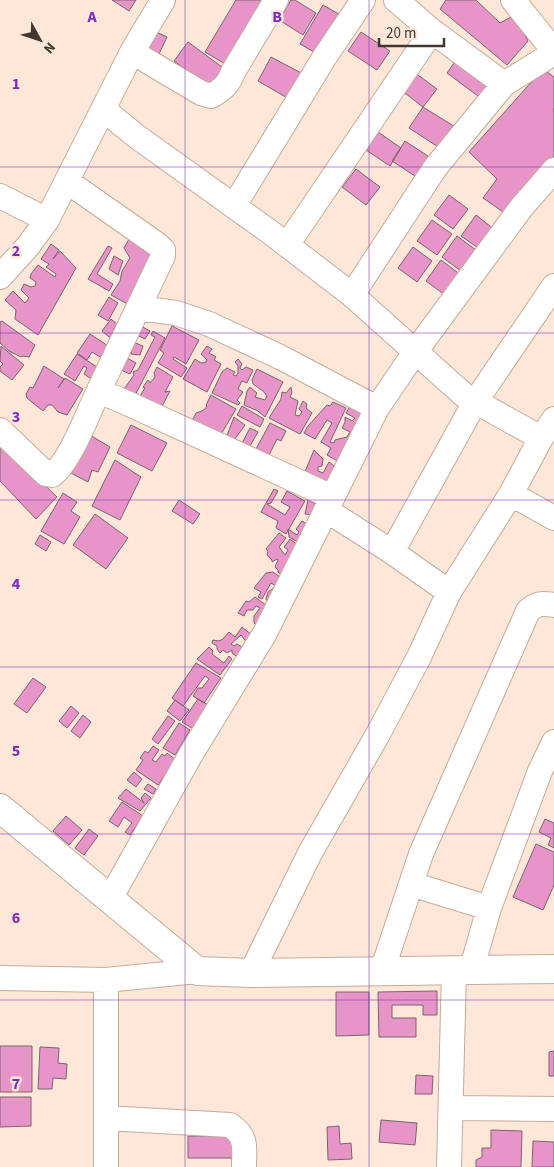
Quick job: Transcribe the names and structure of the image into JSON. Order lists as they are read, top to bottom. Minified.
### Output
{"scale_bar":"20 m","north":"bottom right","grid":{"columns":["A","B"],"rows":["1","2","3","4","5","6","7"]}}
